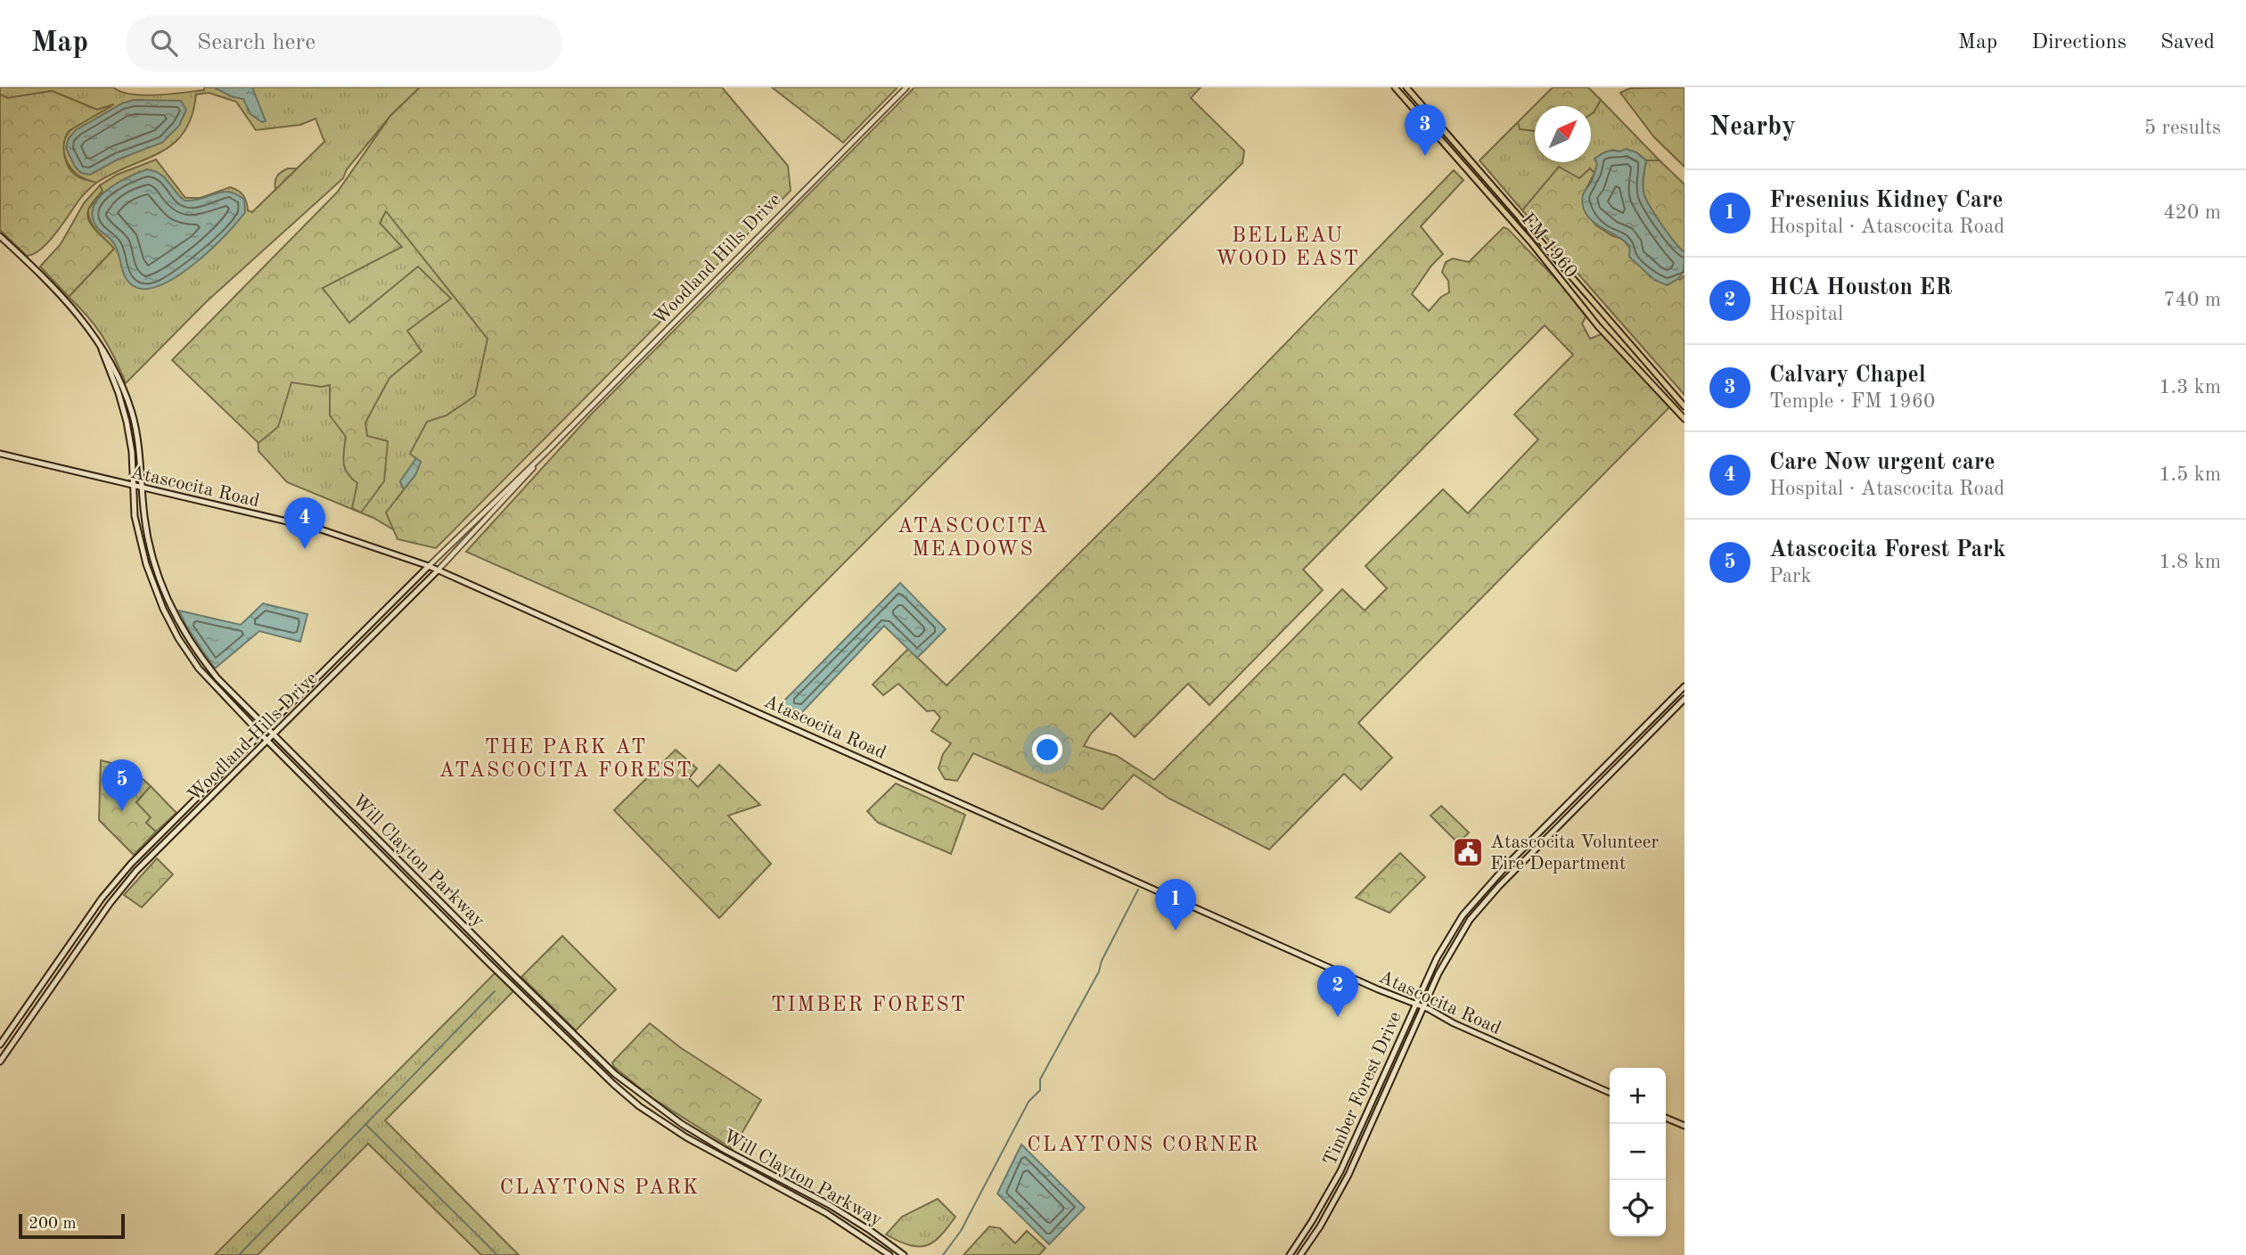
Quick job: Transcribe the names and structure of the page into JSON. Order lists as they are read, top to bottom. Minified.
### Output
{"streets":{"main road":["FM 1960","Woodland Hills Drive","Atascocita Road","Will Clayton Parkway","Timber Forest Drive"]},"crossings":[["Woodland Hills Drive","Atascocita Road"],["Woodland Hills Drive","Will Clayton Parkway"],["Atascocita Road","Will Clayton Parkway"],["Atascocita Road","Timber Forest Drive"]],"districts":["BELLEAU WOOD EAST","ATASCOCITA MEADOWS","THE PARK AT ATASCOCITA FOREST","TIMBER FOREST","CLAYTONS CORNER","CLAYTONS PARK"],"places":{"public building":["Atascocita Volunteer Fire Department"]},"scale_bar":"200 m","north":"top right","page":{"header":"Map","search":"Search here","nav":["Map","Directions","Saved"],"heading":["Nearby","5 results"],"pins":["3","4","5","1","2"],"list":[{"mark":"1","name":"Fresenius Kidney Care","note":"Hospital · Atascocita Road","value":"420 m"},{"mark":"2","name":"HCA Houston ER","note":"Hospital","value":"740 m"},{"mark":"3","name":"Calvary Chapel","note":"Temple · FM 1960","value":"1.3 km"},{"mark":"4","name":"Care Now urgent care","note":"Hospital · Atascocita Road","value":"1.5 km"},{"mark":"5","name":"Atascocita Forest Park","note":"Park","value":"1.8 km"}],"map_buttons":["+","−"],"scale":"200 m"}}
